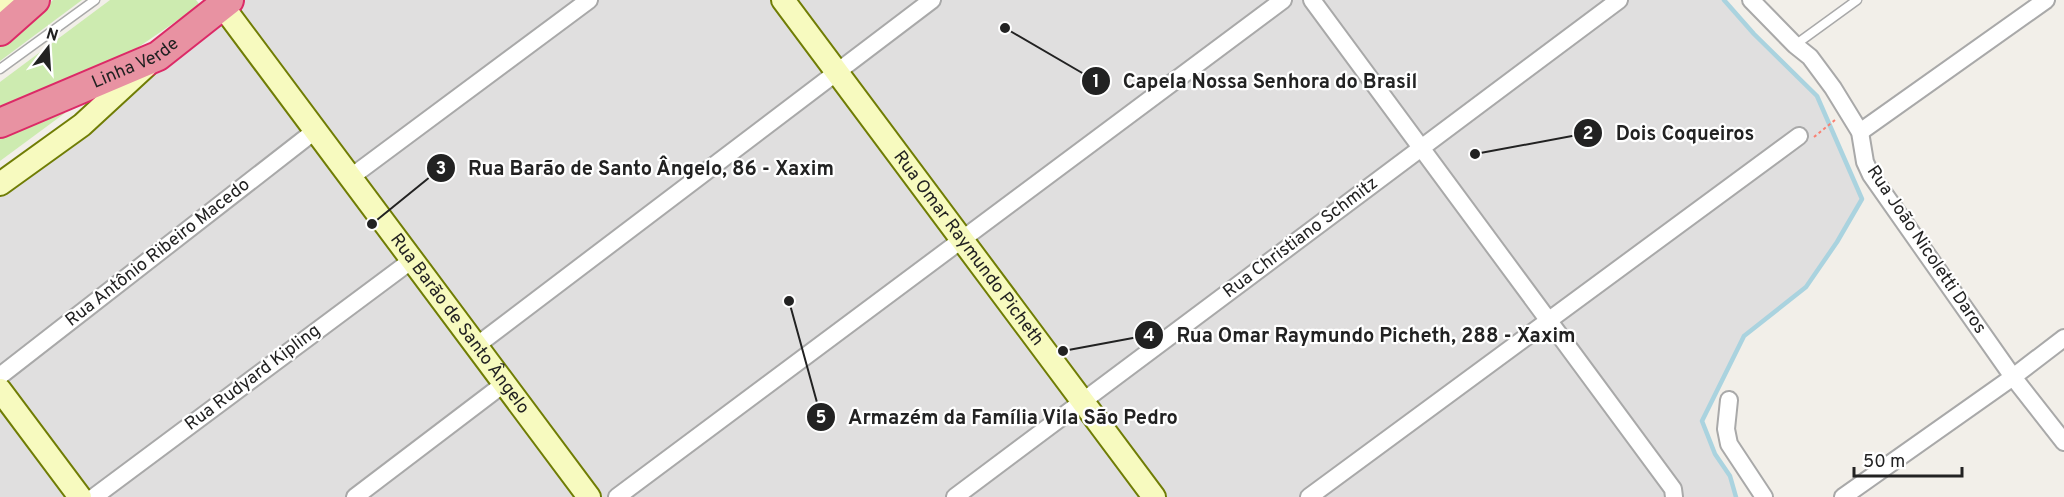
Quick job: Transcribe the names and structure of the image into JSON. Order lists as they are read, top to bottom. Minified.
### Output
{"streets":{"highway":["Linha Verde"],"main road":["Rua Omar Raymundo Picheth","Rua Barão de Santo Ângelo"],"street":["Rua Christiano Schmitz","Rua João Nicoletti Daros","Rua Antônio Ribeiro Macedo","Rua Rudyard Kipling"]},"crossings":[["Linha Verde","Rua Barão de Santo Ângelo"],["Rua Christiano Schmitz","Rua Omar Raymundo Picheth"],["Rua Antônio Ribeiro Macedo","Rua Barão de Santo Ângelo"],["Rua Barão de Santo Ângelo","Rua Rudyard Kipling"]],"places":["Capela Nossa Senhora do Brasil","Dois Coqueiros","Rua Barão de Santo Ângelo, 86 - Xaxim","Armazém da Família Vila São Pedro","Rua Omar Raymundo Picheth, 288 - Xaxim"],"scale_bar":"50 m","north":"top"}
